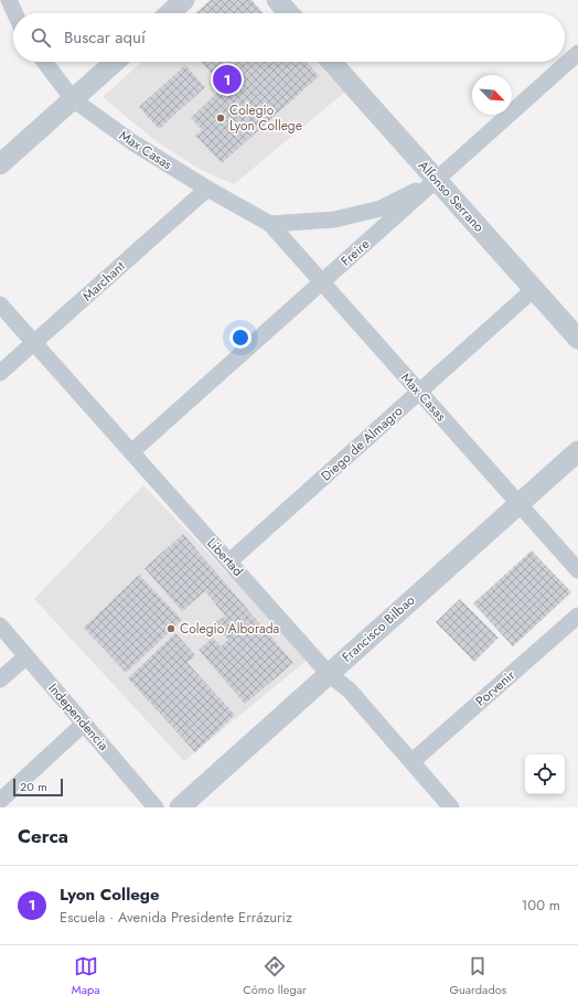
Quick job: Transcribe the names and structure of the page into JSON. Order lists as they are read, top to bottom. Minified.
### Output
{"streets":{"street":["Max Casas","Alfonso Serrano","Freire","Marchant","Diego de Almagro","Libertad","Francisco Bilbao","Porvenir","Independencia"]},"crossings":[["Max Casas","Freire"],["Max Casas","Marchant"],["Max Casas","Diego de Almagro"],["Max Casas","Francisco Bilbao"],["Alfonso Serrano","Freire"],["Alfonso Serrano","Diego de Almagro"],["Freire","Libertad"],["Marchant","Libertad"],["Diego de Almagro","Libertad"],["Libertad","Francisco Bilbao"],["Libertad","Porvenir"]],"places":["Colegio Lyon College","Colegio Alborada"],"scale_bar":"20 m","north":"bottom right","page":{"search":"Buscar aquí","pins":"1","scale":"20 m","heading":"Cerca","list":[{"mark":"1","name":"Lyon College","note":"Escuela · Avenida Presidente Errázuriz","value":"100 m"}],"nav":["Mapa","Cómo llegar","Guardados"]}}
